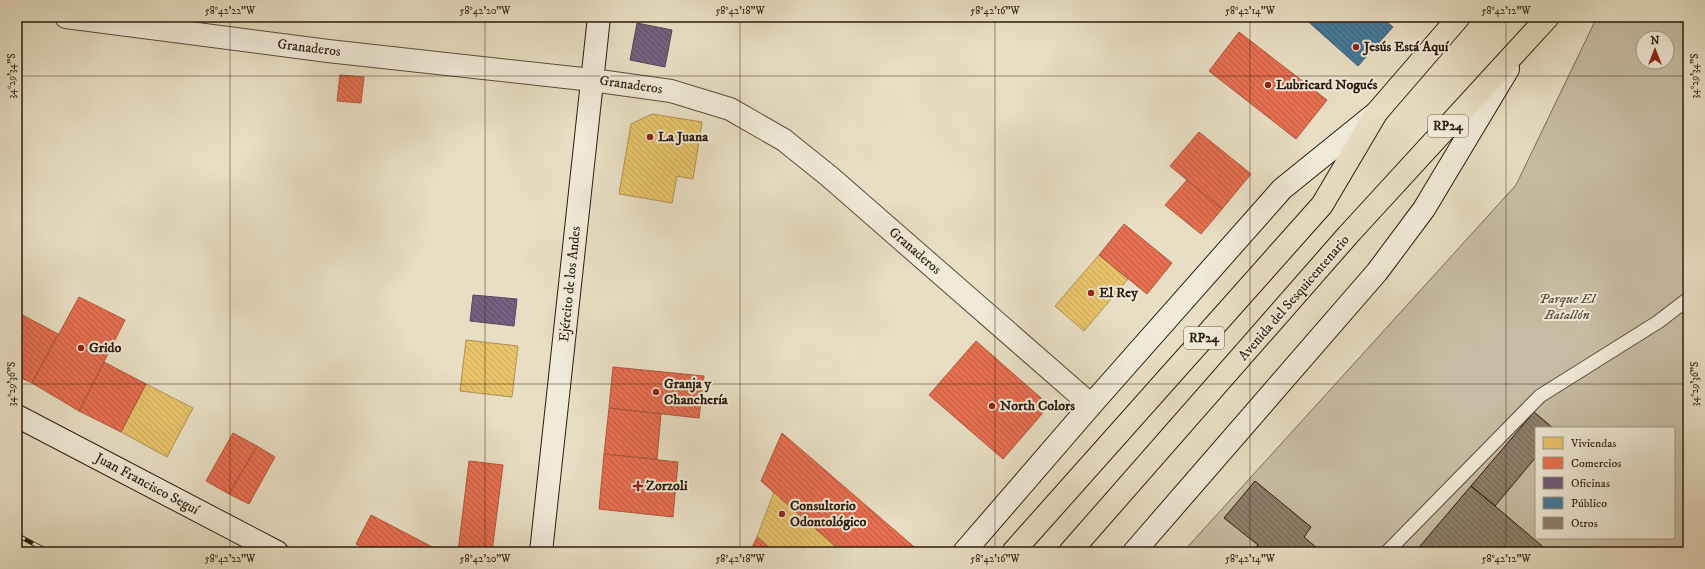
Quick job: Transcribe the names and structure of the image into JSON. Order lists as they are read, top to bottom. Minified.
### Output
{"streets":{"main road":["RP24","Avenida del Sesquicentenario"],"street":["Granaderos","Ejército de los Andes","Juan Francisco Seguí"]},"crossings":[["Granaderos","Ejército de los Andes"]],"parks":["Parque El Batallón"],"places":{"other":["Jesús Está Aquí","Lubricard Nogués","La Juana","El Rey","Grido","Granja y Chanchería","North Colors","Consultorio Odontológico"],"health":["Zorzoli"]},"legend":["Viviendas","Comercios","Oficinas","Público","Otros"],"north":"top","coordinates":["58°42'22\"W","58°42'20\"W","58°42'18\"W","58°42'16\"W","58°42'14\"W","58°42'12\"W","34°29'34\"S","34°29'36\"S"]}
